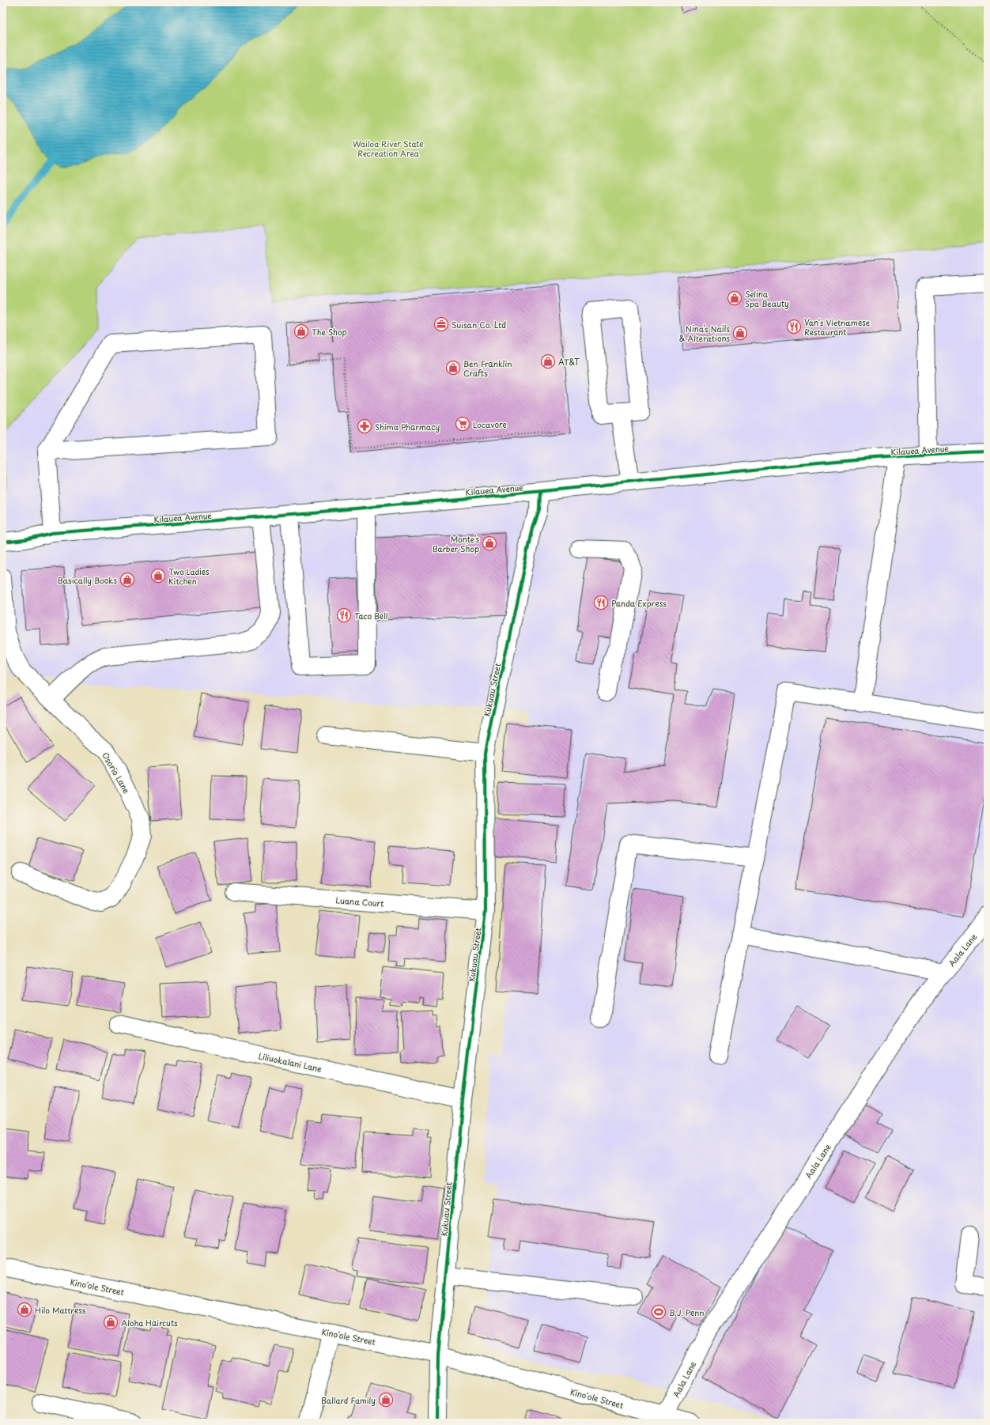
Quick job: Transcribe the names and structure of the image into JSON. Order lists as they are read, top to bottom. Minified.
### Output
{"streets":{"street":["Kilauea Avenue","Kukuau Street","Osorio Lane","Luana Court","Aala Lane","Liliuokalani Lane","Kinoʻole Street"]},"crossings":[["Kilauea Avenue","Kukuau Street"],["Kukuau Street","Luana Court"],["Kukuau Street","Liliuokalani Lane"],["Kukuau Street","Kinoʻole Street"],["Aala Lane","Kinoʻole Street"]],"parks":["Wailoa River State Recreation Area"],"places":{"shop":["Selina Spa Beauty","The Shop","Nina’s Nails & Alterations","AT&T","Ben Franklin Crafts","Monte’s Barber Shop","Two Ladies Kitchen","Basically Books","Hilo Mattress","Aloha Haircuts","Ballard Family"],"office":["Suisan Co. Ltd"],"restaurant":["Van's Vietnamese Restaurant","Panda Express","Taco Bell"],"supermarket":["Locavore"],"pharmacy":["Shima Pharmacy"],"sports":["B.J. Penn"]}}
